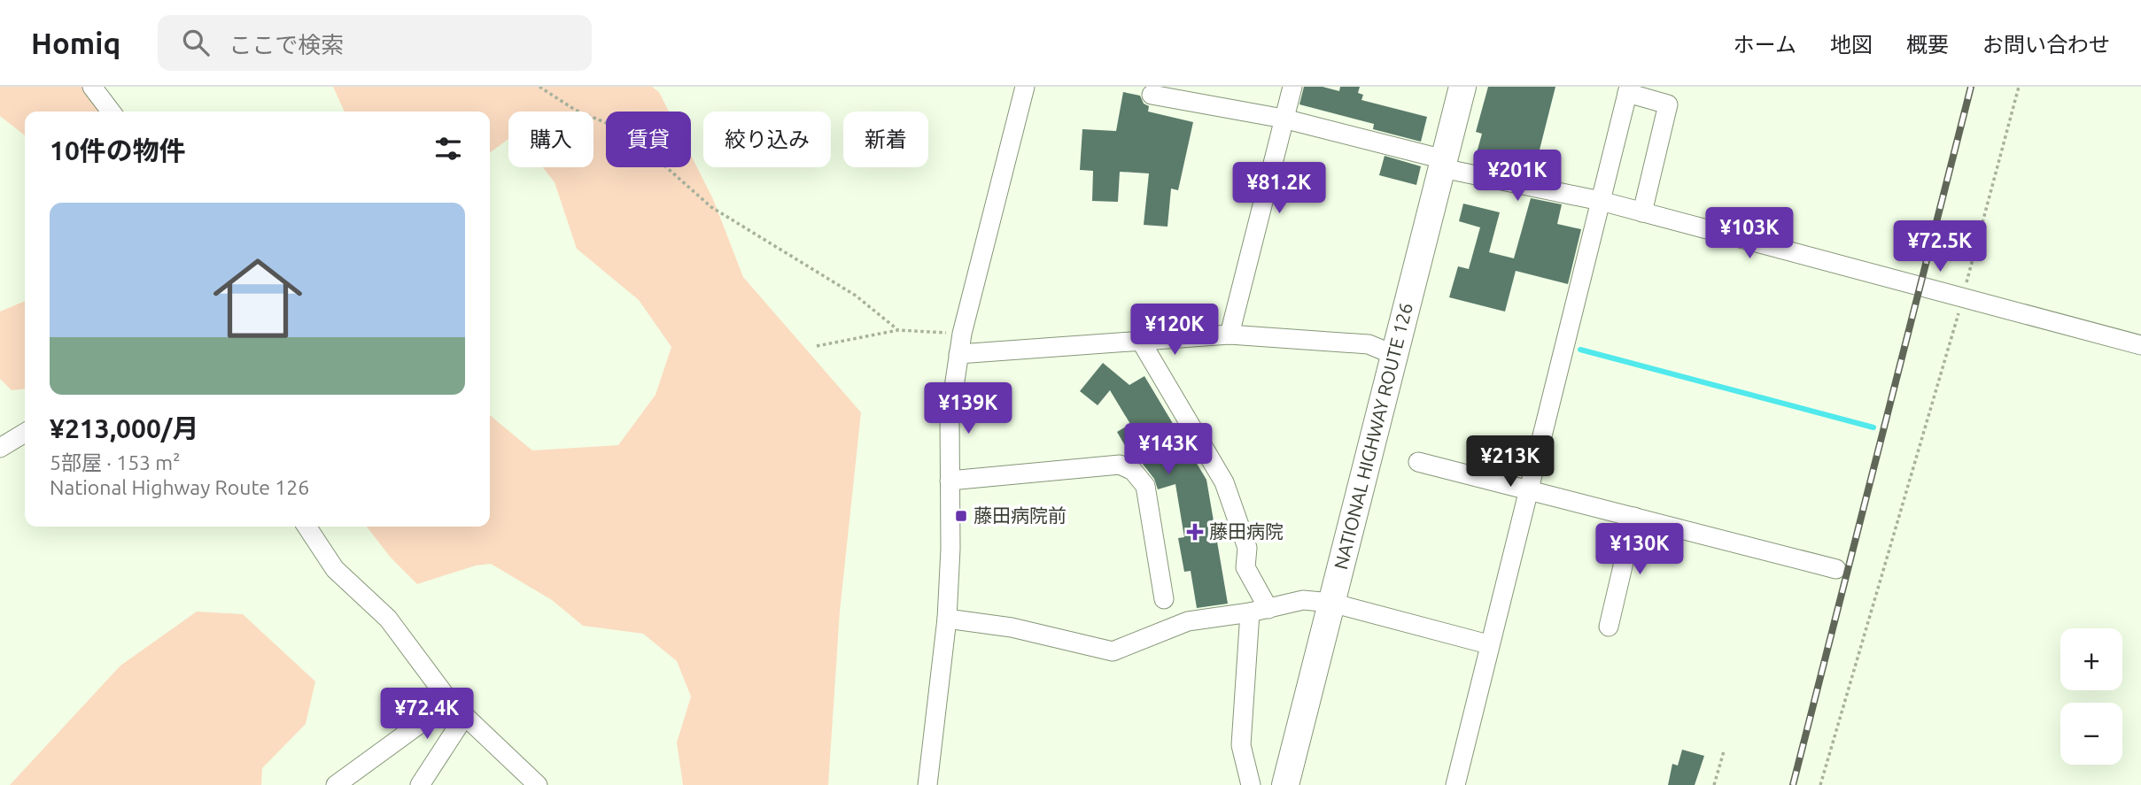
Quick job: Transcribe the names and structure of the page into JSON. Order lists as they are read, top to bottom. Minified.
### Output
{"streets":{"highway":["NATIONAL HIGHWAY ROUTE 126"]},"places":{"transit":["藤田病院前"],"health":["藤田病院"]},"page":{"header":"Homiq","search":"ここで検索","nav":["ホーム","地図","概要","お問い合わせ"],"chip":["購入","賃貸","絞り込み","新着"],"heading":"10件の物件","price":["¥201K","¥81.2K","¥103K","¥72.5K","¥120K","¥139K","¥143K","¥213K","¥130K","¥72.4K"],"list":[{"name":"¥213,000/月","note":"5部屋 · 153 m² · National Highway Route 126"}],"map_buttons":["+","−"]}}
